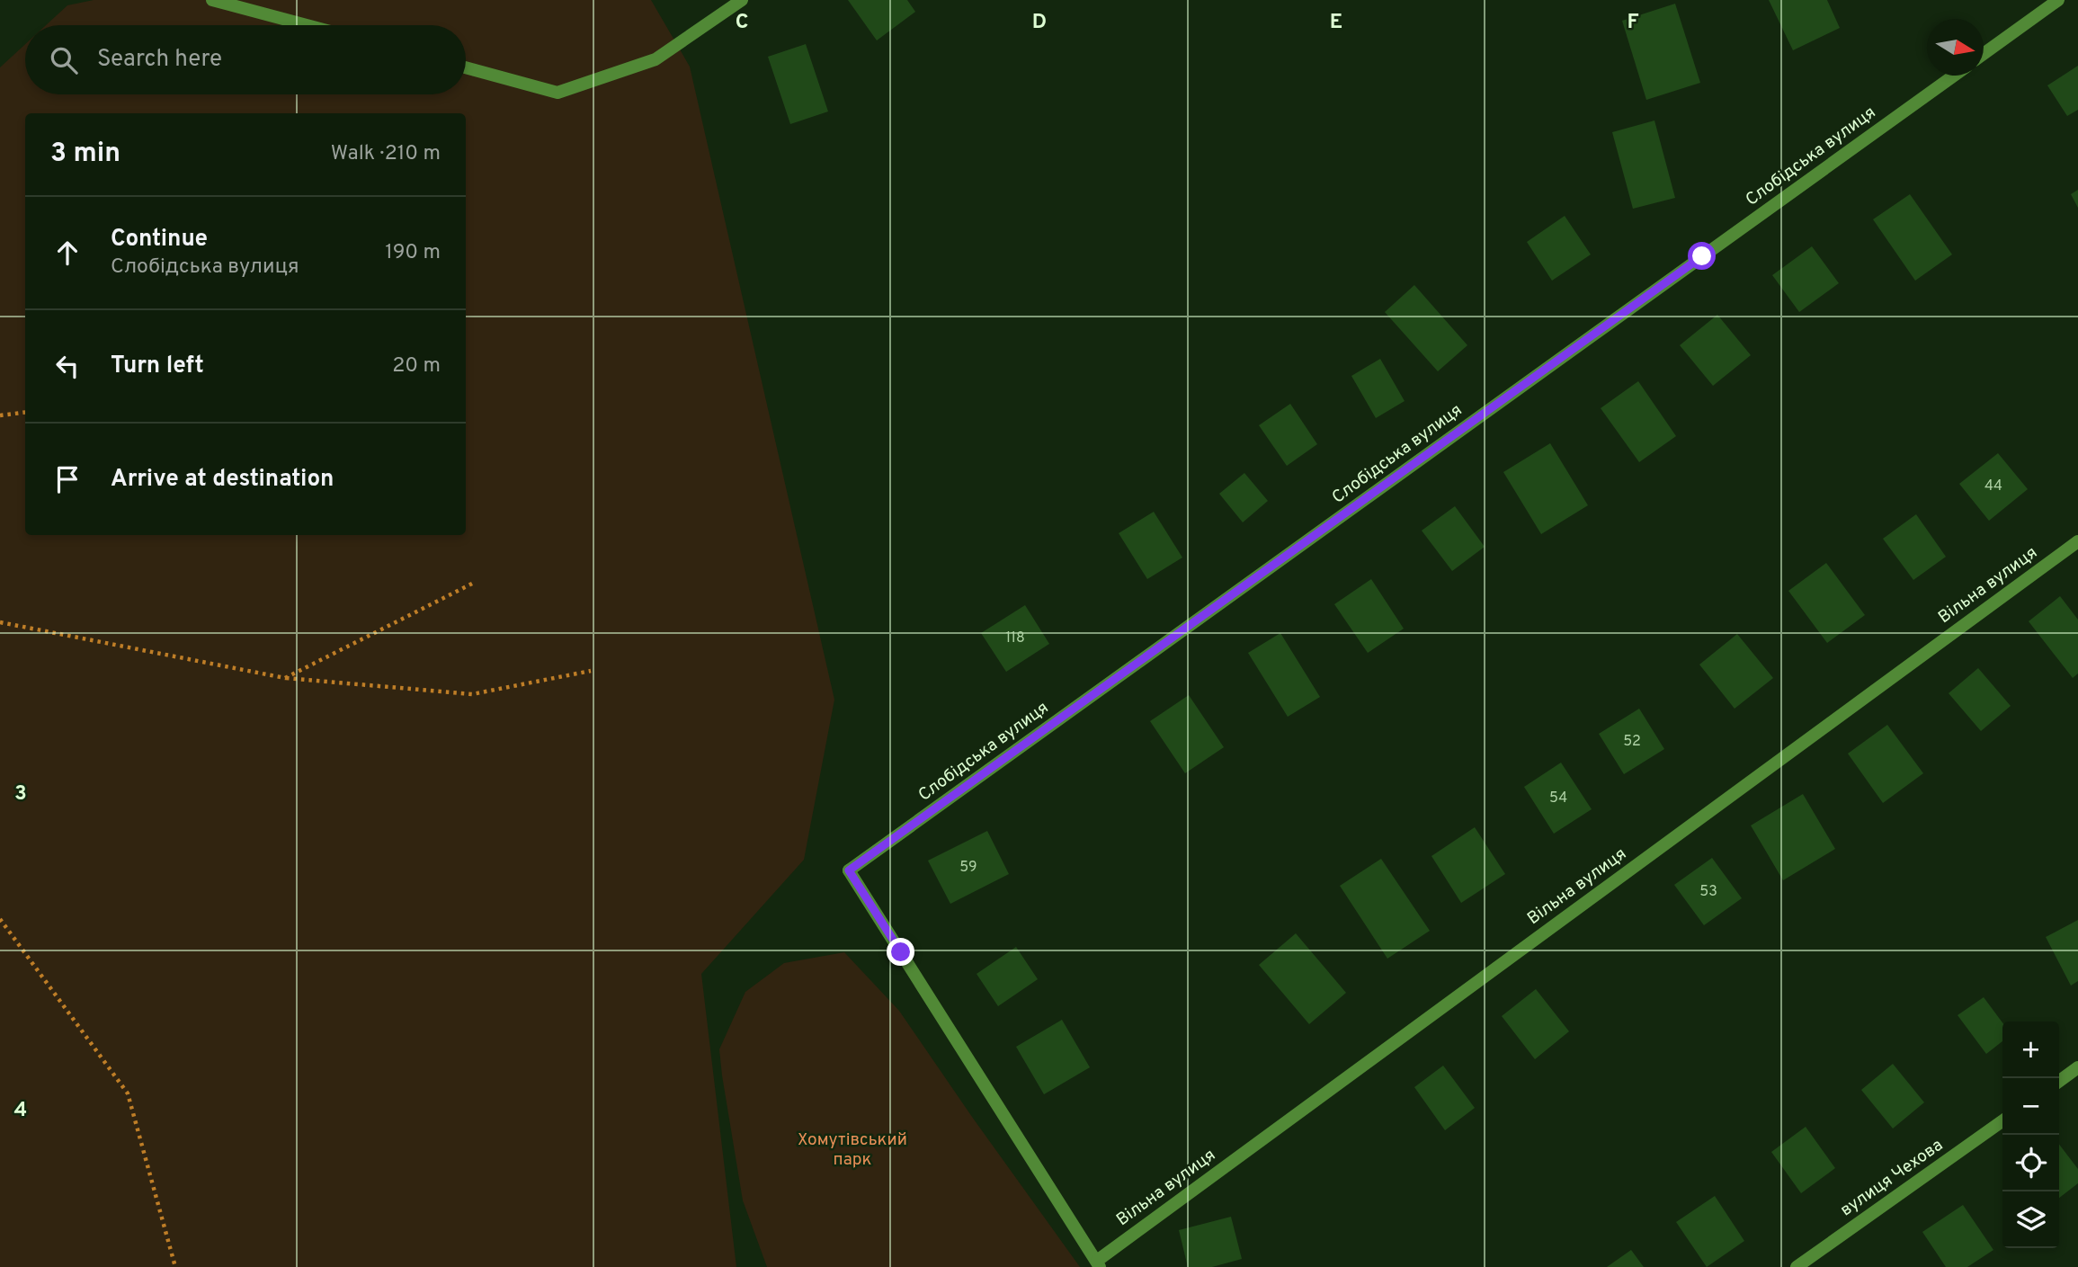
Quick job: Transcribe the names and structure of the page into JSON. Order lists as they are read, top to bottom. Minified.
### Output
{"streets":{"street":["Слобідська вулиця","Вільна вулиця","вулиця Чехова"]},"crossings":[["Слобідська вулиця","Вільна вулиця"]],"parks":["Хомутівський парк"],"house_numbers":["44","118","52","54","59","53"],"north":"right","page":{"search":"Search here","heading":["3 min","Walk · 210 m"],"list":[["Continue","Слобідська вулиця","190 m"],["Turn left","20 m"],"Arrive at destination"],"map_buttons":["+","−"]},"grid":{"columns":["C","D","E","F"],"rows":["3","4"]}}
